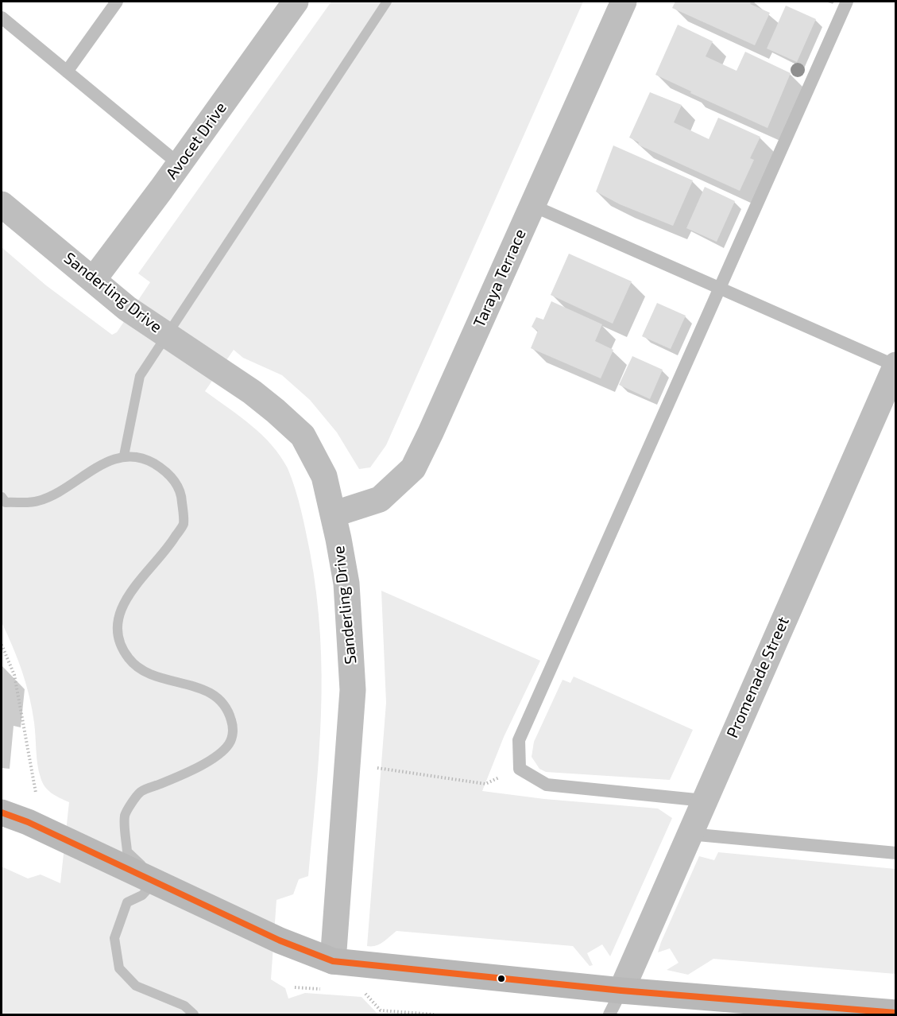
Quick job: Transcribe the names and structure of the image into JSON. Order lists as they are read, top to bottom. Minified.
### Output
{"streets":{"street":["Avocet Drive","Taraya Terrace","Sanderling Drive","Promenade Street"]},"crossings":[["Avocet Drive","Sanderling Drive"],["Taraya Terrace","Sanderling Drive"]]}
